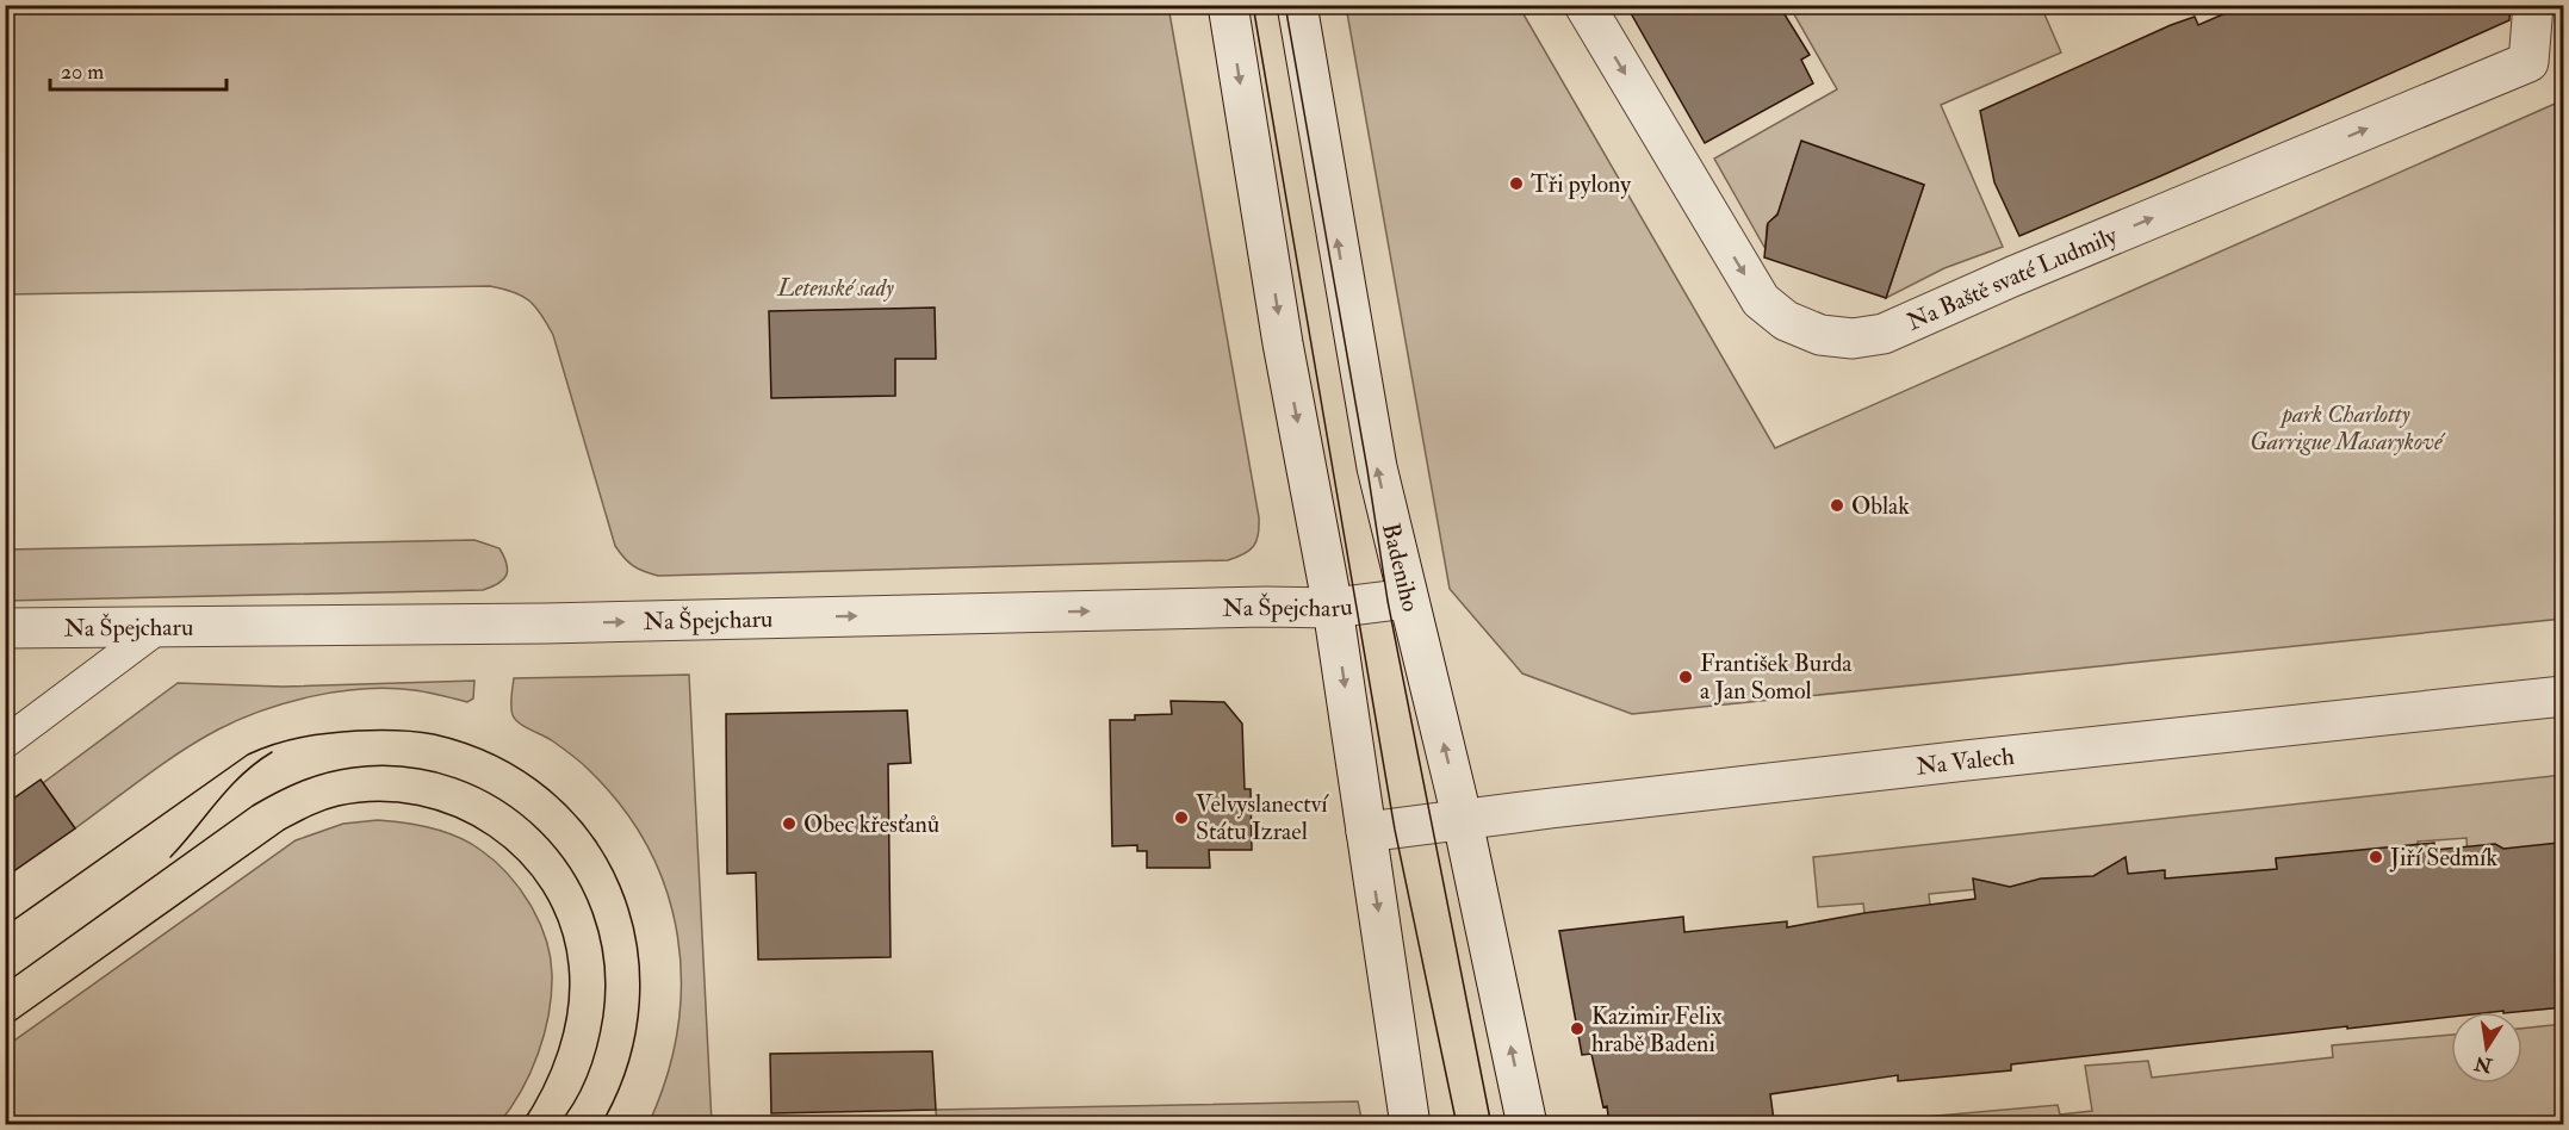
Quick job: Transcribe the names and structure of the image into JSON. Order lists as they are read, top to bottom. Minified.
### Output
{"streets":{"street":["Na Baště svaté Ludmily","Badeniho","Na Špejcharu","Na Valech"]},"crossings":[["Badeniho","Na Špejcharu"],["Badeniho","Na Valech"]],"one_way":["Na Špejcharu"],"parks":["Letenské sady","park Charlotty Garrigue Masarykové"],"places":["Tři pylony","Oblak","František Burda a Jan Somol","Velvyslanectví Státu Izrael","Obec křesťanů","Jiří Sedmík","Kazimir Felix hrabě Badeni"],"scale_bar":"20 m","north":"bottom"}
